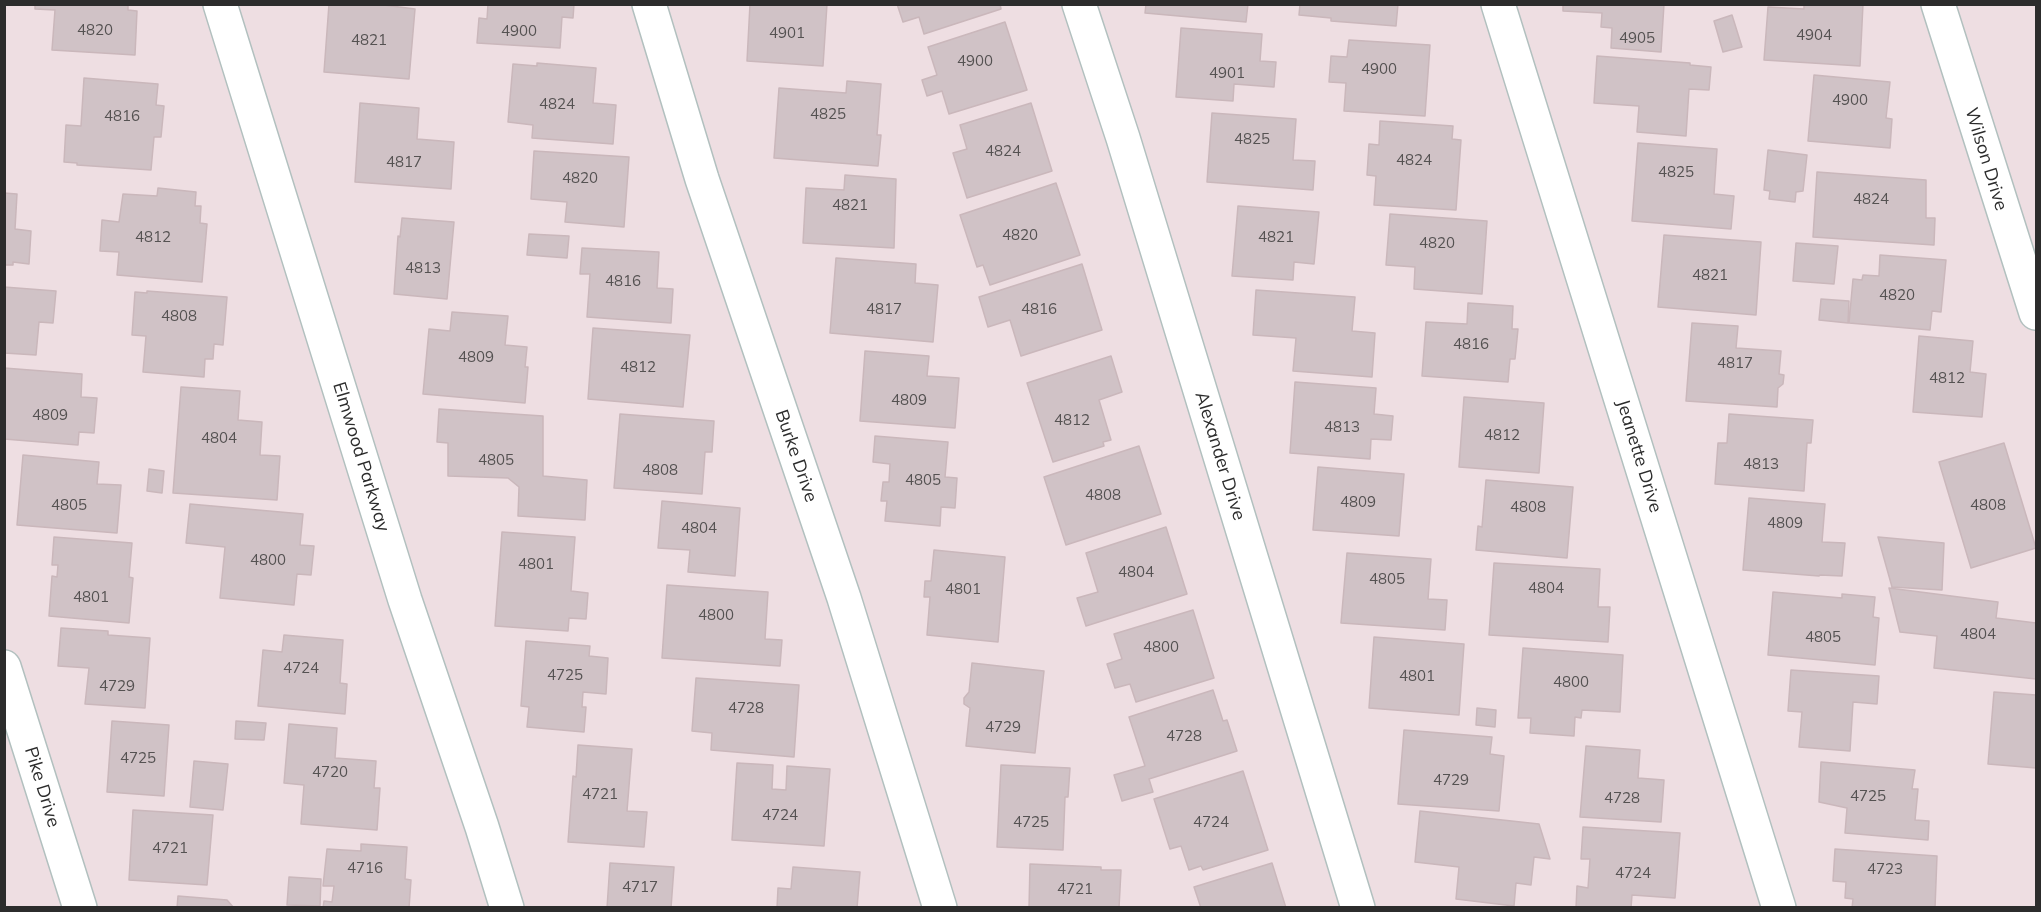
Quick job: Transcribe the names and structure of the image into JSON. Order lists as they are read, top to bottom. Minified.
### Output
{"streets":{"street":["Wilson Drive","Burke Drive","Alexander Drive","Jeanette Drive","Elmwood Parkway","Pike Drive"]},"house_numbers":["4820","4900","4901","4904","4905","4821","4900","4900","4901","4900","4824","4825","4816","4825","4824","4824","4817","4825","4820","4824","4821","4820","4812","4821","4820","4813","4821","4816","4820","4817","4816","4808","4816","4809","4817","4812","4812","4809","4809","4812","4813","4812","4804","4805","4813","4808","4805","4808","4809","4805","4808","4808","4809","4804","4800","4801","4804","4805","4804","4801","4801","4800","4804","4805","4800","4724","4725","4801","4800","4729","4728","4729","4728","4725","4720","4729","4721","4725","4728","4724","4725","4724","4721","4716","4723","4724","4717","4721"]}
